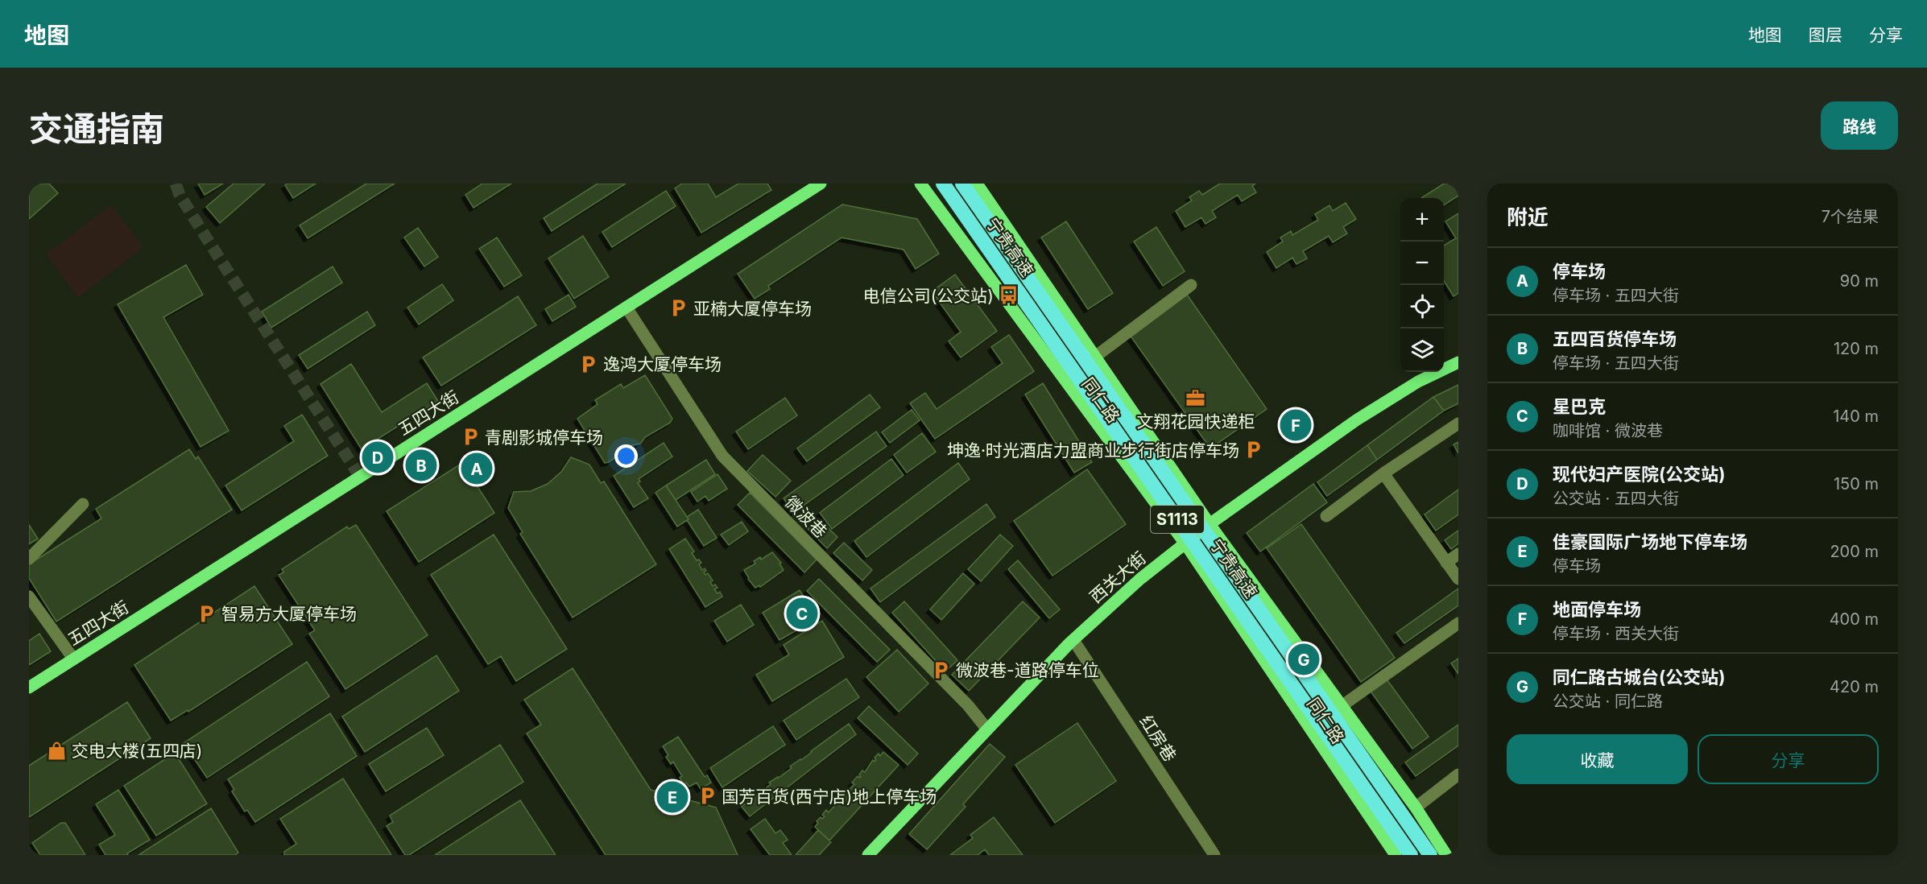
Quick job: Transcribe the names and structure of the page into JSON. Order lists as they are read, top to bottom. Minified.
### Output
{"streets":{"highway":["宁贵高速","S1113"],"main road":["同仁路","五四大街","西关大街"],"street":["微波巷","红房巷"]},"crossings":[["同仁路","西关大街"],["五四大街","微波巷"],["微波巷","西关大街"],["西关大街","红房巷"]],"places":{"bus stop":["电信公司(公交站)"],"parking":["亚楠大厦停车场","逸鸿大厦停车场","青剧影城停车场","坤逸·时光酒店力盟商业步行街店停车场","智易方大厦停车场","微波巷-道路停车位","国芳百货(西宁店)地上停车场"],"office":["文翔花园快递柜"],"shop":["交电大楼(五四店)"]},"page":{"header":"地图","nav":["地图","图层","分享"],"title":"交通指南","buttons":["路线",["收藏","分享"]],"heading":["附近","7个结果"],"map_buttons":["+","−"],"list":[{"mark":"A","name":"停车场","note":"停车场 · 五四大街","value":"90 m"},{"mark":"B","name":"五四百货停车场","note":"停车场 · 五四大街","value":"120 m"},{"mark":"C","name":"星巴克","note":"咖啡馆 · 微波巷","value":"140 m"},{"mark":"D","name":"现代妇产医院(公交站)","note":"公交站 · 五四大街","value":"150 m"},{"mark":"E","name":"佳豪国际广场地下停车场","note":"停车场","value":"200 m"},{"mark":"F","name":"地面停车场","note":"停车场 · 西关大街","value":"400 m"},{"mark":"G","name":"同仁路古城台(公交站)","note":"公交站 · 同仁路","value":"420 m"}],"pins":["F","D","B","A","C","G","E"]}}
